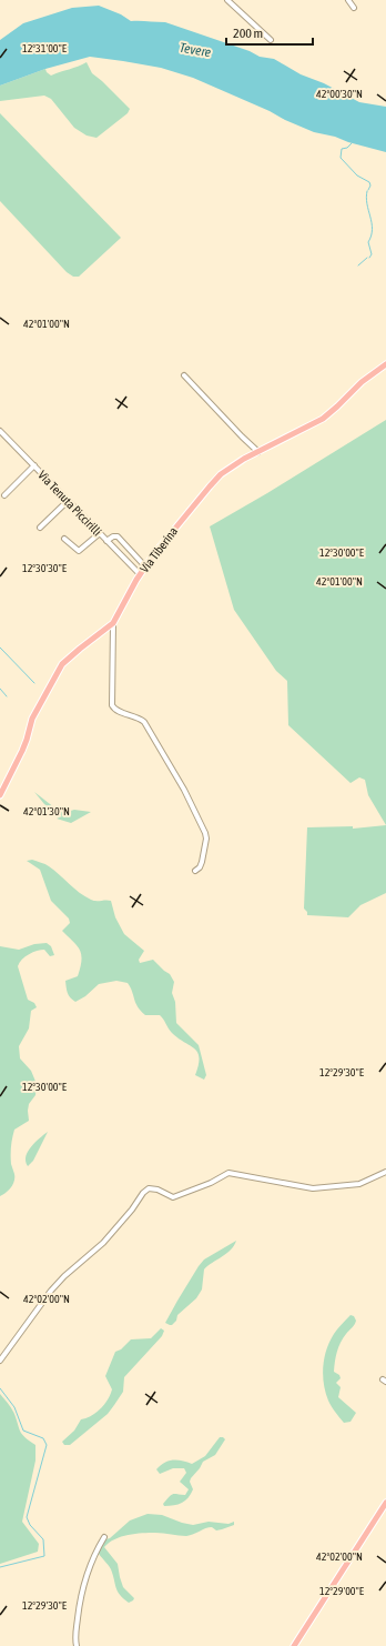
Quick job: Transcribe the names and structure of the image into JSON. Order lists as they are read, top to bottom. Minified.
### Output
{"streets":{"main road":["Via Tiberina"],"street":["Via Tenuta Piccirilli"]},"crossings":[["Via Tenuta Piccirilli","Via Tiberina"]],"water":["Tevere"],"scale_bar":"200 m","coordinates":["12°31'00\"E","42°00'30\"N","42°01'00\"N","12°30'00\"E","12°30'30\"E","42°01'30\"N","12°29'30\"E","42°02'00\"N","12°29'00\"E"]}
